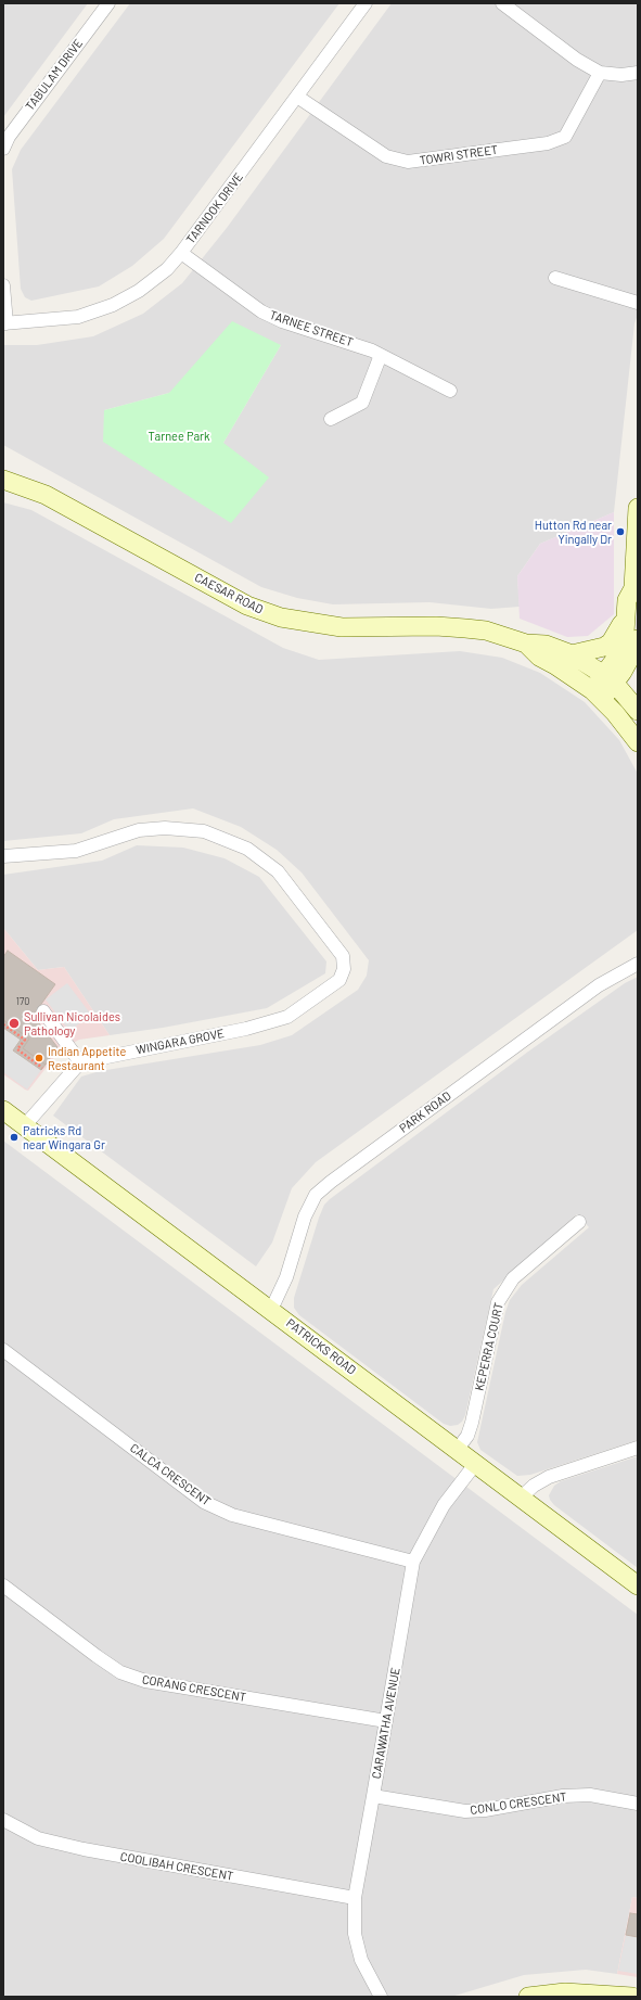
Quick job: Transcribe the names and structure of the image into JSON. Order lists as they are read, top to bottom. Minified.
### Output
{"streets":{"street":["TABULAM DRIVE","TOWRI STREET","TARNOOK DRIVE","TARNEE STREET","CAESAR ROAD","WINGARA GROVE","PARK ROAD","PATRICKS ROAD","KEPERRA COURT","CALCA CRESCENT","CORANG CRESCENT","CARAWATHA AVENUE","CONLO CRESCENT","COOLIBAH CRESCENT"]},"crossings":[["TOWRI STREET","TARNOOK DRIVE"],["TARNOOK DRIVE","TARNEE STREET"],["PARK ROAD","PATRICKS ROAD"],["PATRICKS ROAD","KEPERRA COURT"],["PATRICKS ROAD","CARAWATHA AVENUE"],["CALCA CRESCENT","CARAWATHA AVENUE"],["CORANG CRESCENT","CARAWATHA AVENUE"],["CARAWATHA AVENUE","CONLO CRESCENT"],["CARAWATHA AVENUE","COOLIBAH CRESCENT"]],"parks":["Tarnee Park"],"places":["Hutton Rd near Yingally Dr","Sullivan Nicolaides Pathology","Indian Appetite Restaurant","Patricks Rd near Wingara Gr"],"house_numbers":["170"]}
